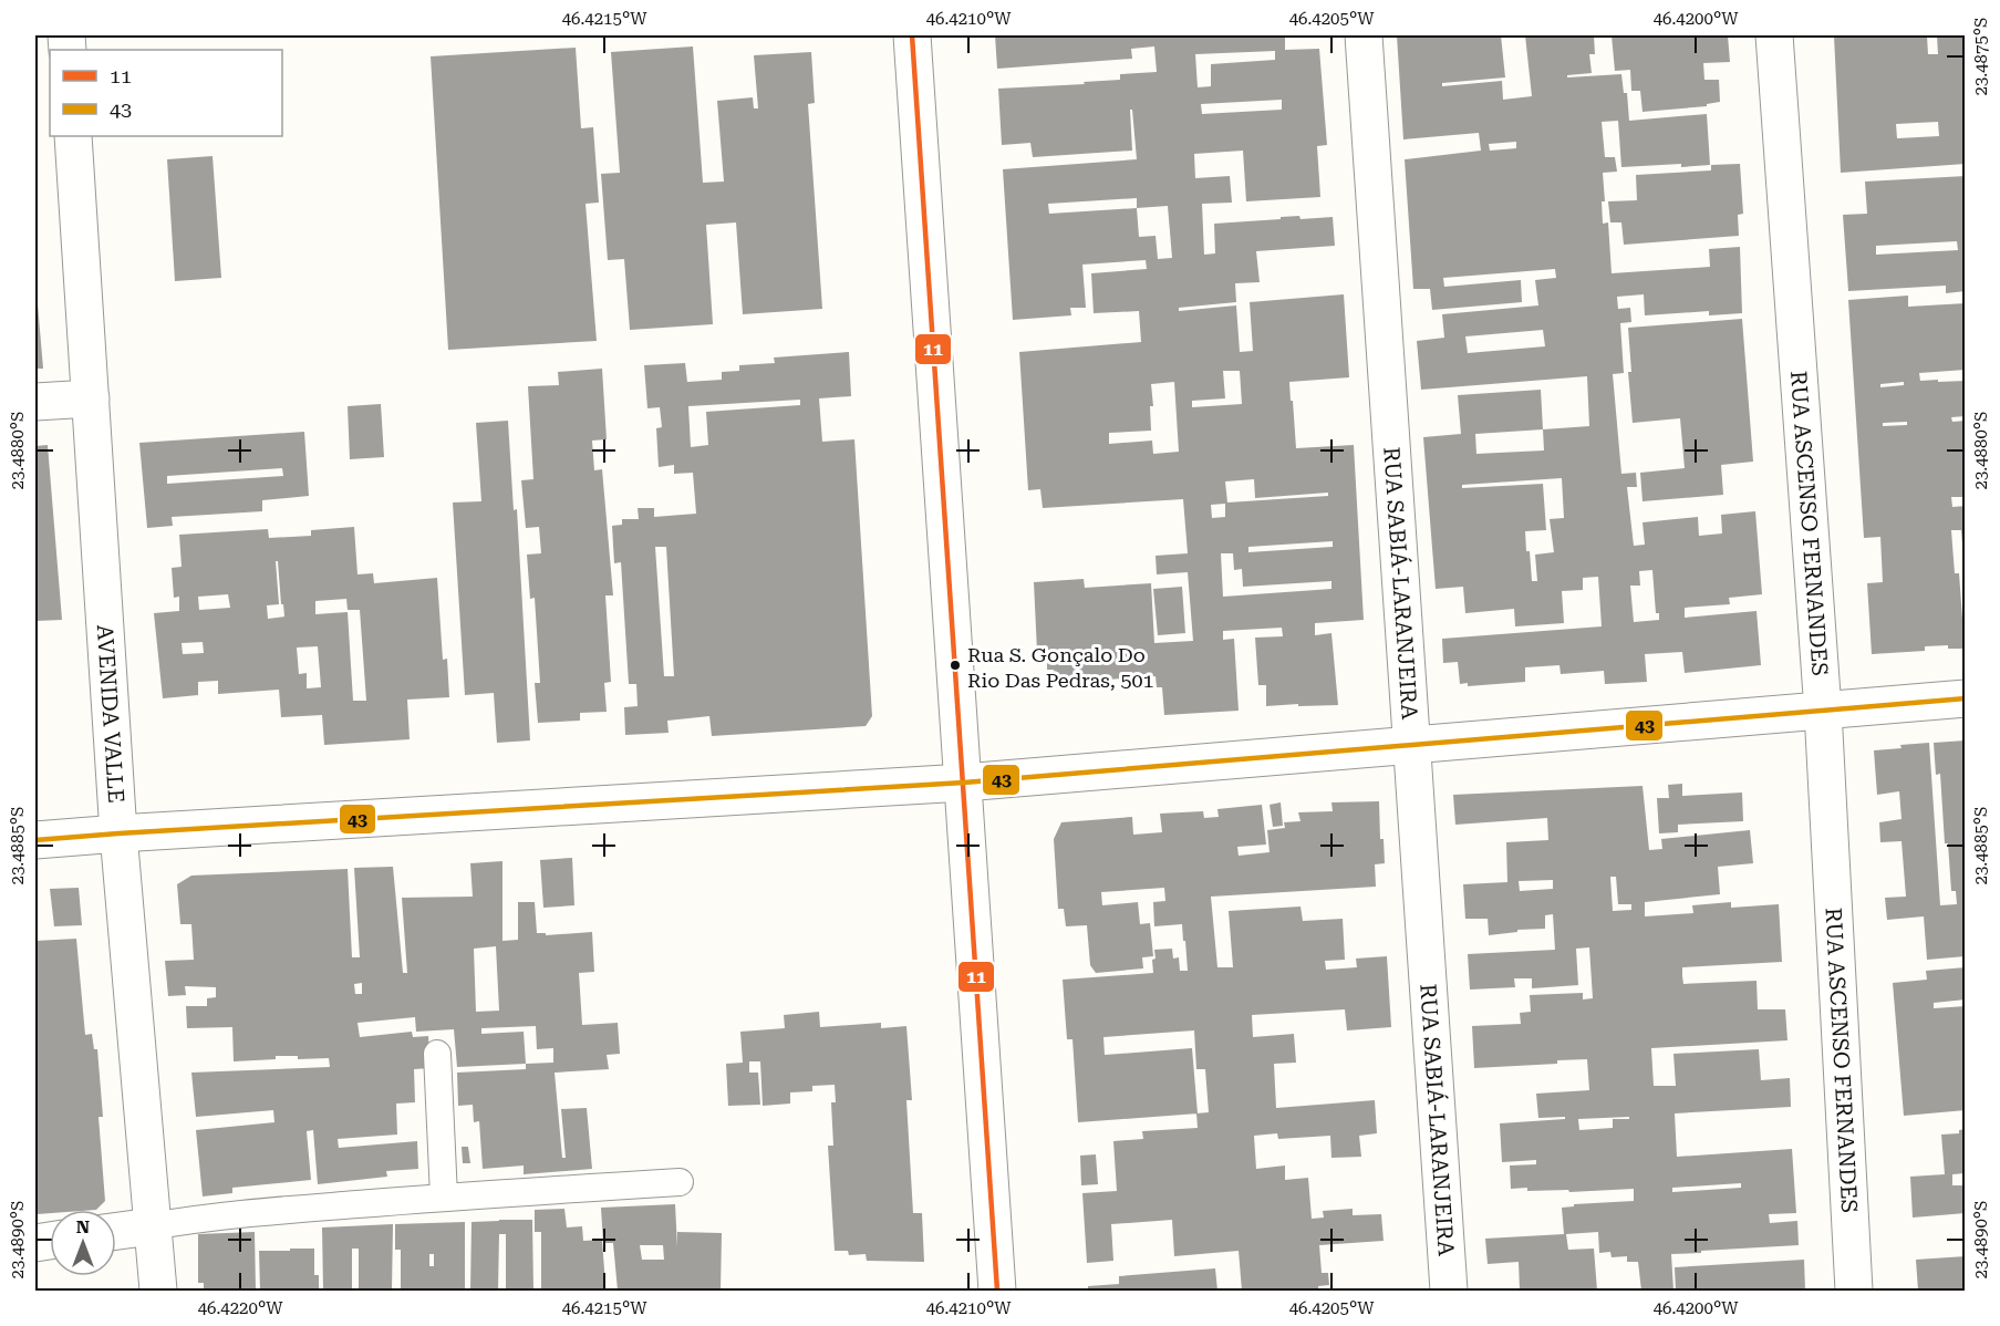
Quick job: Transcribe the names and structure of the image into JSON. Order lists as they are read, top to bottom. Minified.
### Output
{"streets":{"street":["RUA ASCENSO FERNANDES","RUA SABIÁ-LARANJEIRA","AVENIDA VALLE"]},"places":["Rua S. Gonçalo Do Rio Das Pedras, 501"],"lines":["transit line 11","transit line 43"],"legend":["11","43"],"north":"top","coordinates":["46.4215°W","46.4210°W","46.4205°W","46.4200°W","23.4875°S","23.4880°S","23.4885°S","23.4890°S","46.4220°W"]}
